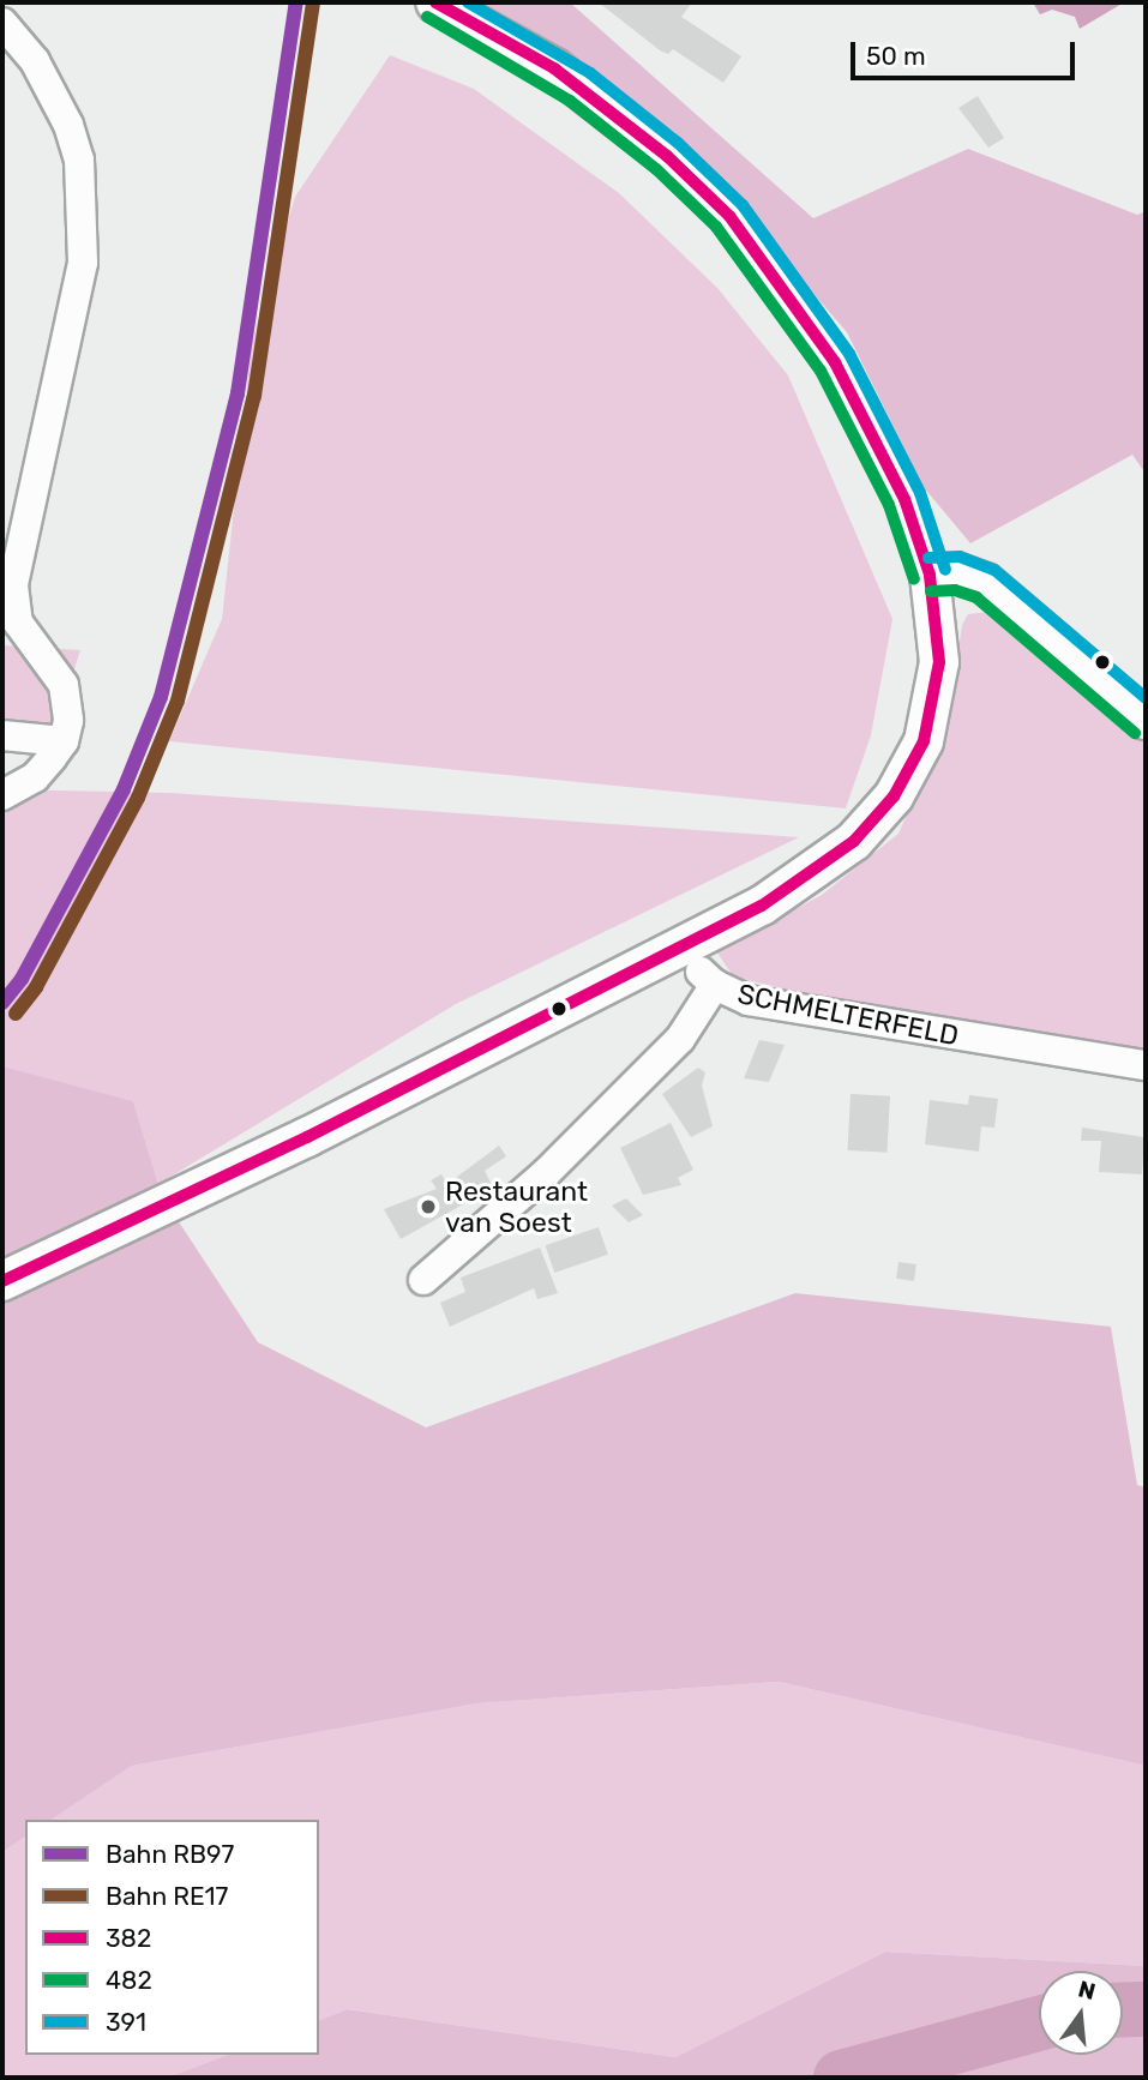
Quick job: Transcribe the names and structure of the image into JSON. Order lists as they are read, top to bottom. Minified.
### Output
{"streets":{"street":["SCHMELTERFELD"]},"places":["Restaurant van Soest"],"lines":["rail line RB97","transit line 382","transit line 391","rail line RE17","transit line 482"],"legend":["Bahn RB97","Bahn RE17","382","482","391"],"scale_bar":"50 m","north":"top"}
